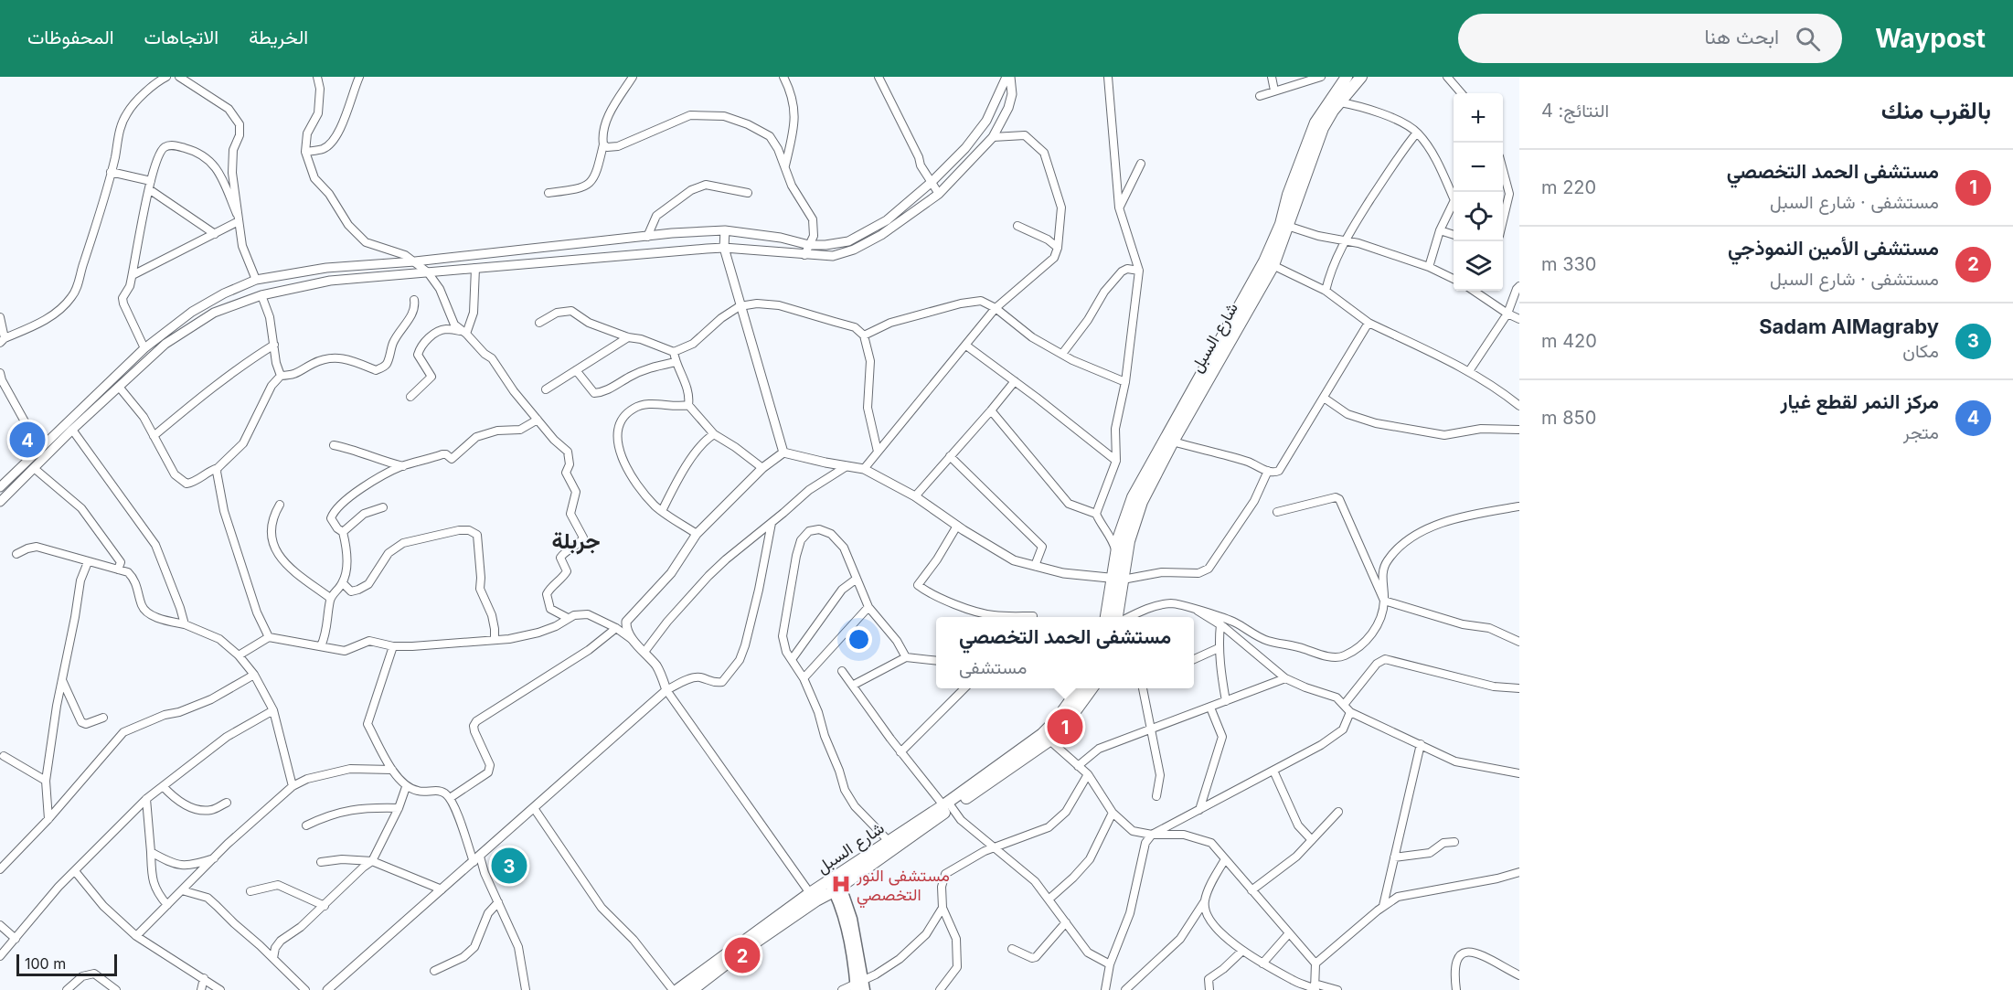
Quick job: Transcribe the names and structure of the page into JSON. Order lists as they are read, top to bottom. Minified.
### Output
{"streets":{"main road":["شارع السبل"]},"districts":["جربلة"],"places":{"hospital":["مستشفى النور التخصصي"]},"scale_bar":"100 m","page":{"header":"Waypost","search":"ابحث هنا","nav":["الخريطة","الاتجاهات","المحفوظات"],"heading":["بالقرب منك","النتائج: 4"],"map_buttons":["+","−"],"list":[{"mark":"1","name":"مستشفى الحمد التخصصي","note":"مستشفى · شارع السبل","value":"220 m"},{"mark":"2","name":"مستشفى الأمين النموذجي","note":"مستشفى · شارع السبل","value":"330 m"},{"mark":"3","name":"Sadam AlMagraby","note":"مكان","value":"420 m"},{"mark":"4","name":"مركز النمر لقطع غيار","note":"متجر","value":"850 m"}],"pins":["4","1","3","2"],"popup":["مستشفى الحمد التخصصي","مستشفى"],"scale":"100 m"}}
